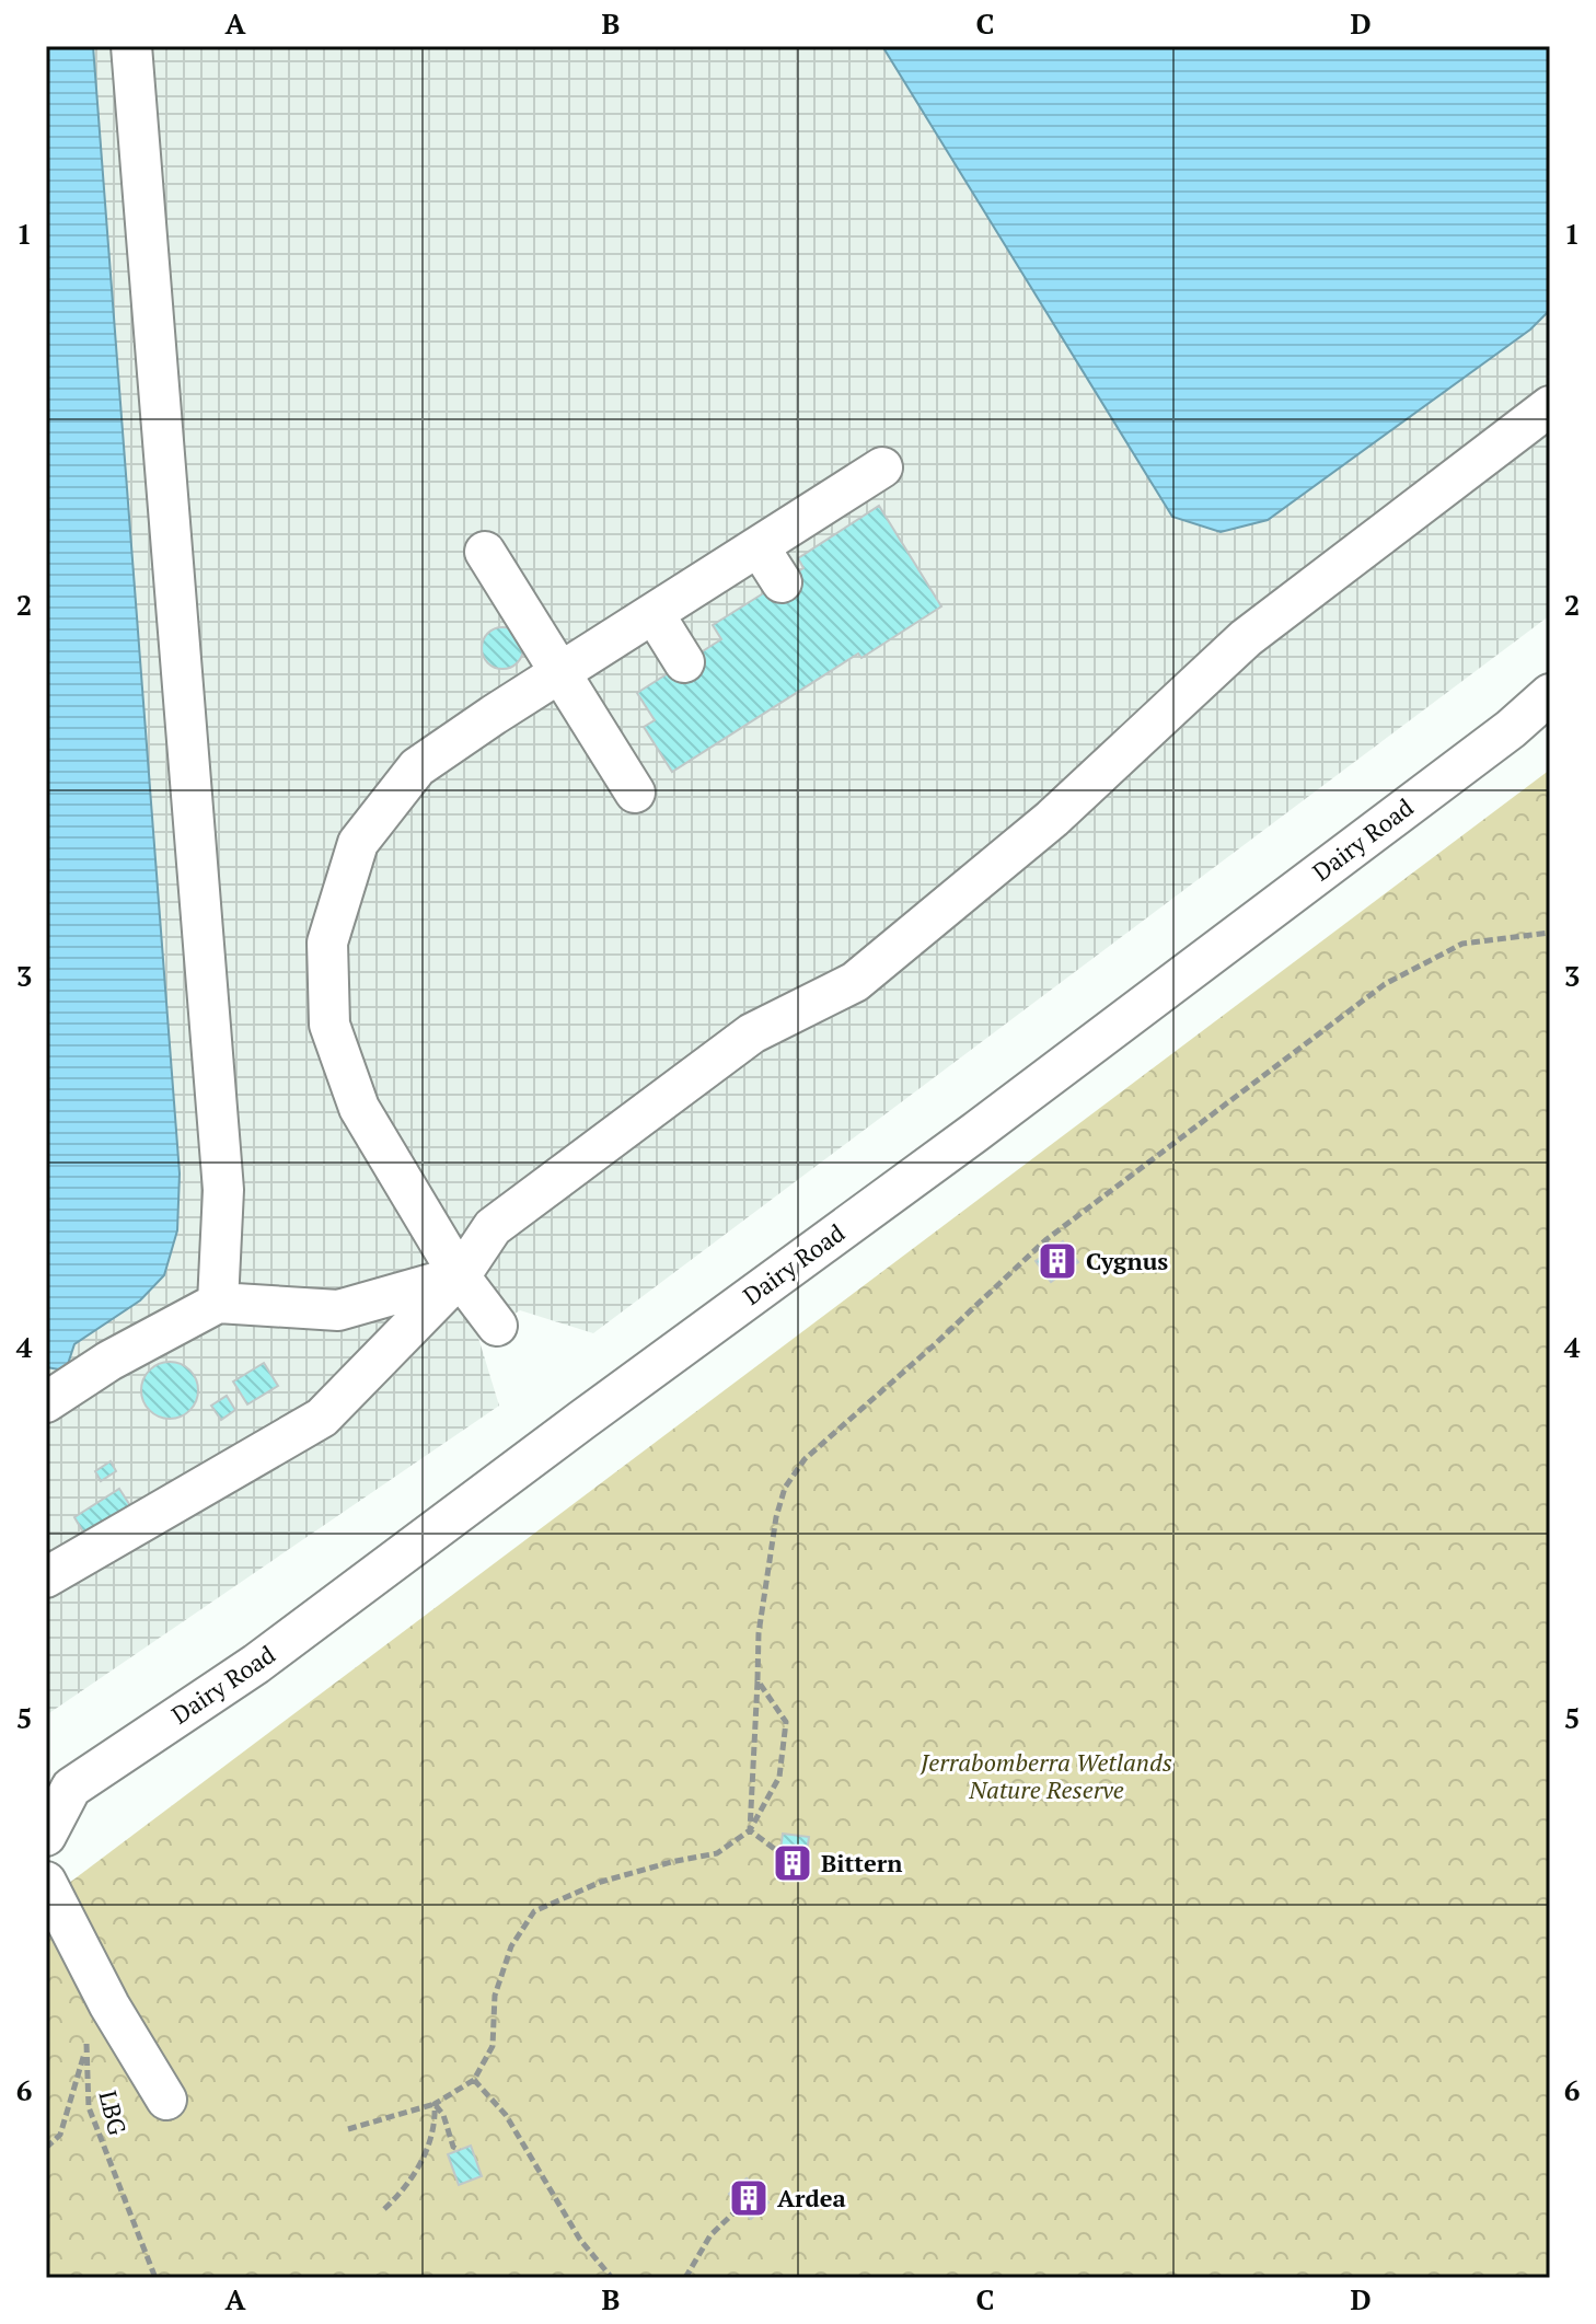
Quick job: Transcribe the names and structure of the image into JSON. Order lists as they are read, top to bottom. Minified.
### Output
{"streets":{"street":["Dairy Road"],"path":["LBG"]},"parks":["Jerrabomberra Wetlands Nature Reserve"],"places":{"building":["Cygnus","Bittern","Ardea"]},"grid":{"columns":["A","B","C","D"],"rows":["1","2","3","4","5","6"]}}
